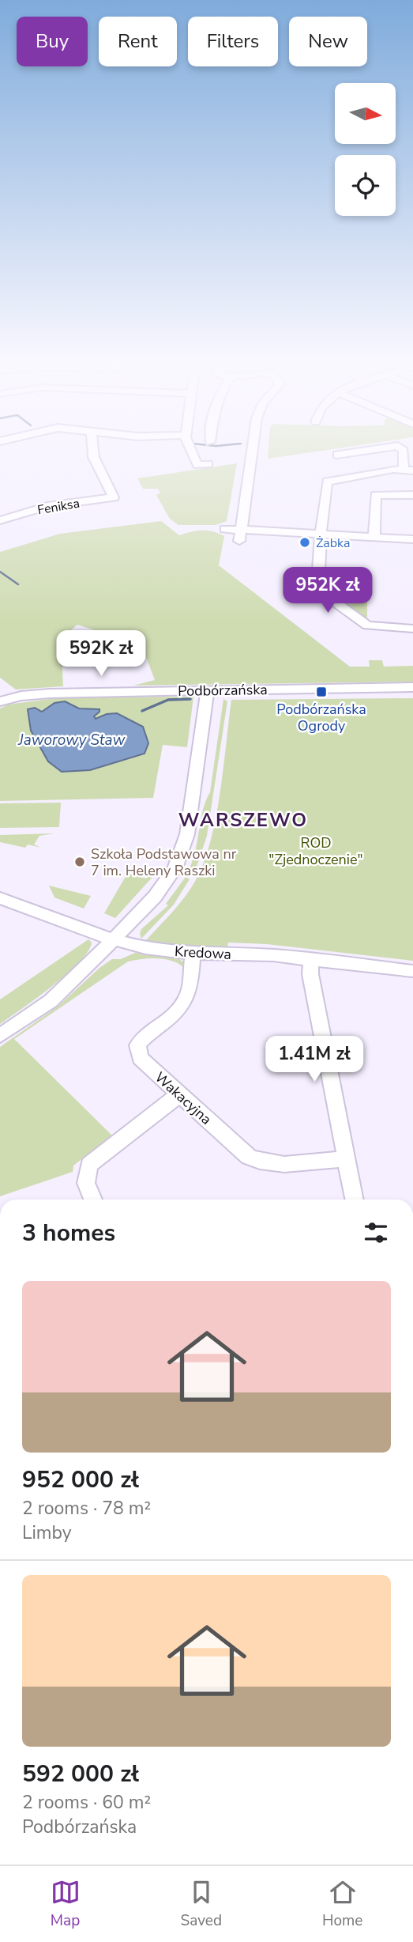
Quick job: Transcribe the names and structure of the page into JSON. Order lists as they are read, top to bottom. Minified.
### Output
{"streets":{"street":["Feniksa","Podbórzańska","Kredowa","Wakacyjna"]},"crossings":[["Kredowa","Wakacyjna"]],"districts":["WARSZEWO"],"water":["Jaworowy Staw"],"parks":["ROD \"Zjednoczenie\""],"places":{"other":["Żabka","Szkoła Podstawowa nr 7 im. Heleny Raszki"],"transit":["Podbórzańska Ogrody"]},"north":"right","page":{"chip":["Buy","Rent","Filters","New"],"price":["952K zł","592K zł","1.41M zł"],"heading":"3 homes","list":[{"name":"952 000 zł","note":"2 rooms · 78 m² · Limby"},{"name":"592 000 zł","note":"2 rooms · 60 m² · Podbórzańska"}],"tabs":["Map","Saved","Home"]}}
